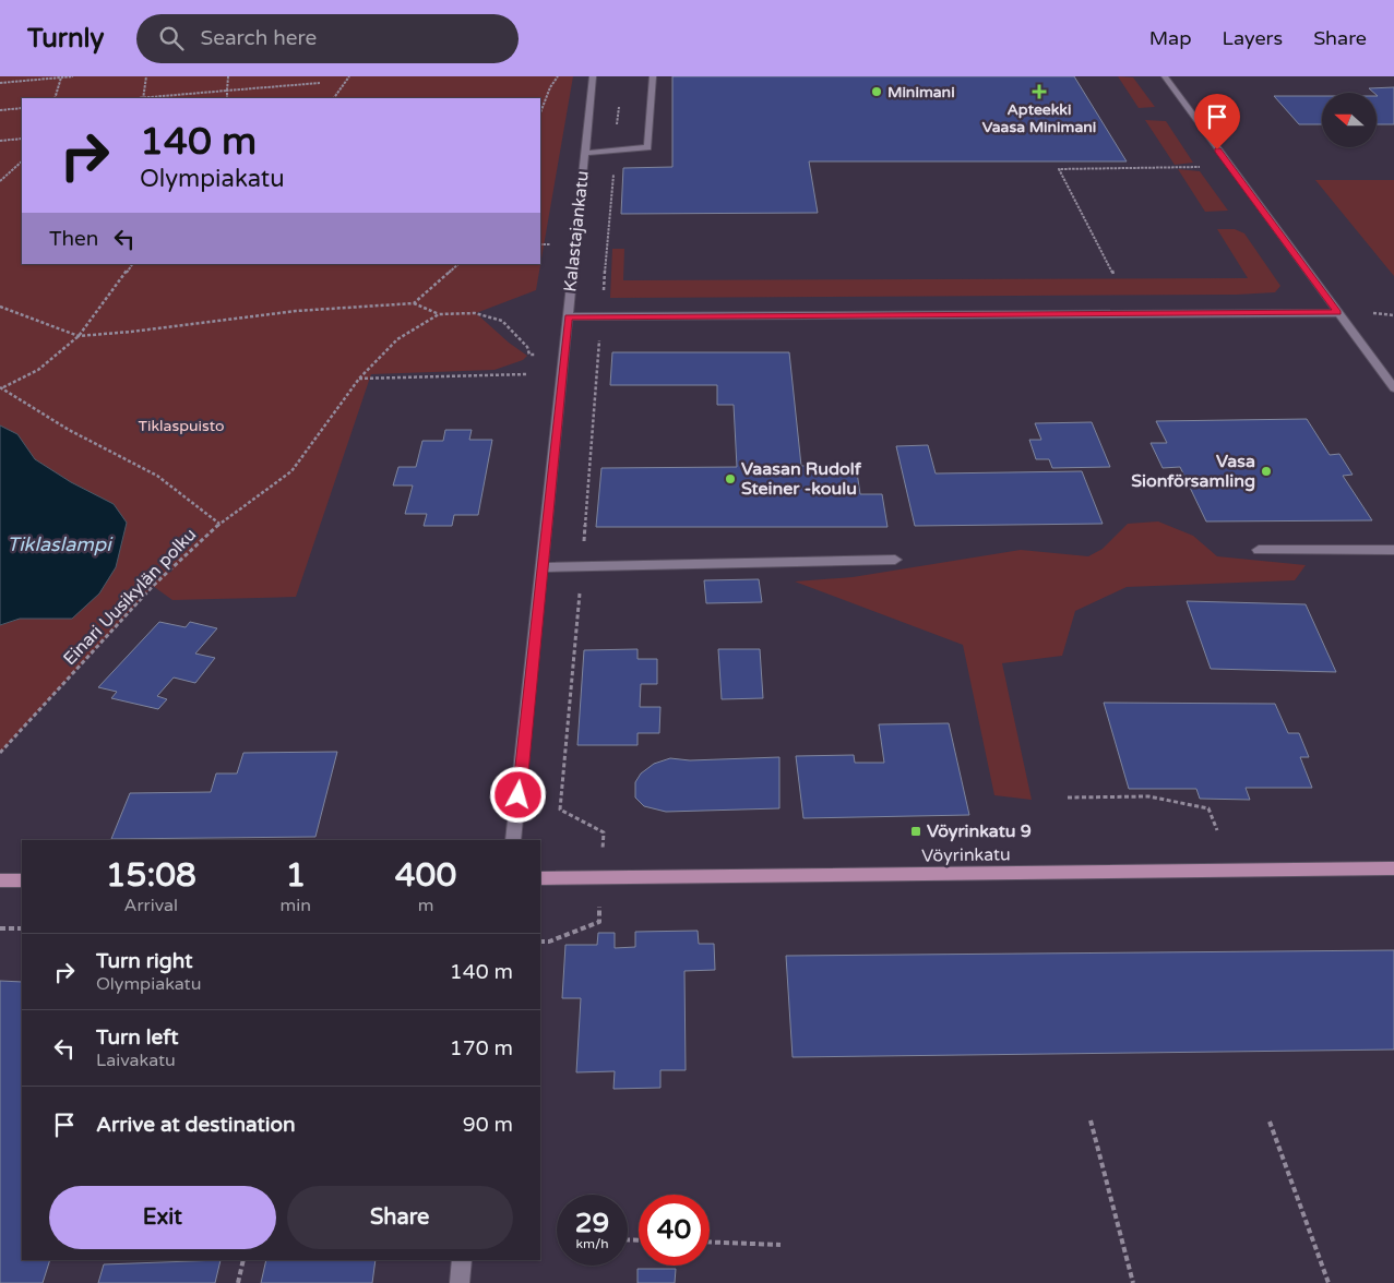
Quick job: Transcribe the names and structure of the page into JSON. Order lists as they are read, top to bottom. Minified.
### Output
{"streets":{"main road":["Vöyrinkatu"],"street":["Kalastajankatu"],"path":["Einari Uusikylän polku"]},"water":["Tiklaslampi"],"parks":["Tiklaspuisto"],"places":{"other":["Minimani","Vasa Sionförsamling","Vaasan Rudolf Steiner -koulu"],"health":["Apteekki Vaasa Minimani"],"transit":["Vöyrinkatu 9"]},"north":"left","page":{"header":"Turnly","search":"Search here","nav":["Map","Layers","Share"],"turn":["140 m","Olympiakatu"],"then":"Then","eta":["15:08","Arrival","1","min","400","m"],"list":[{"name":"Turn right","note":"Olympiakatu","value":"140 m"},{"name":"Turn left","note":"Laivakatu","value":"170 m"},{"name":"Arrive at destination","value":"90 m"}],"buttons":["Exit","Share"],"speed":"29 km/h","limit":"40"}}
